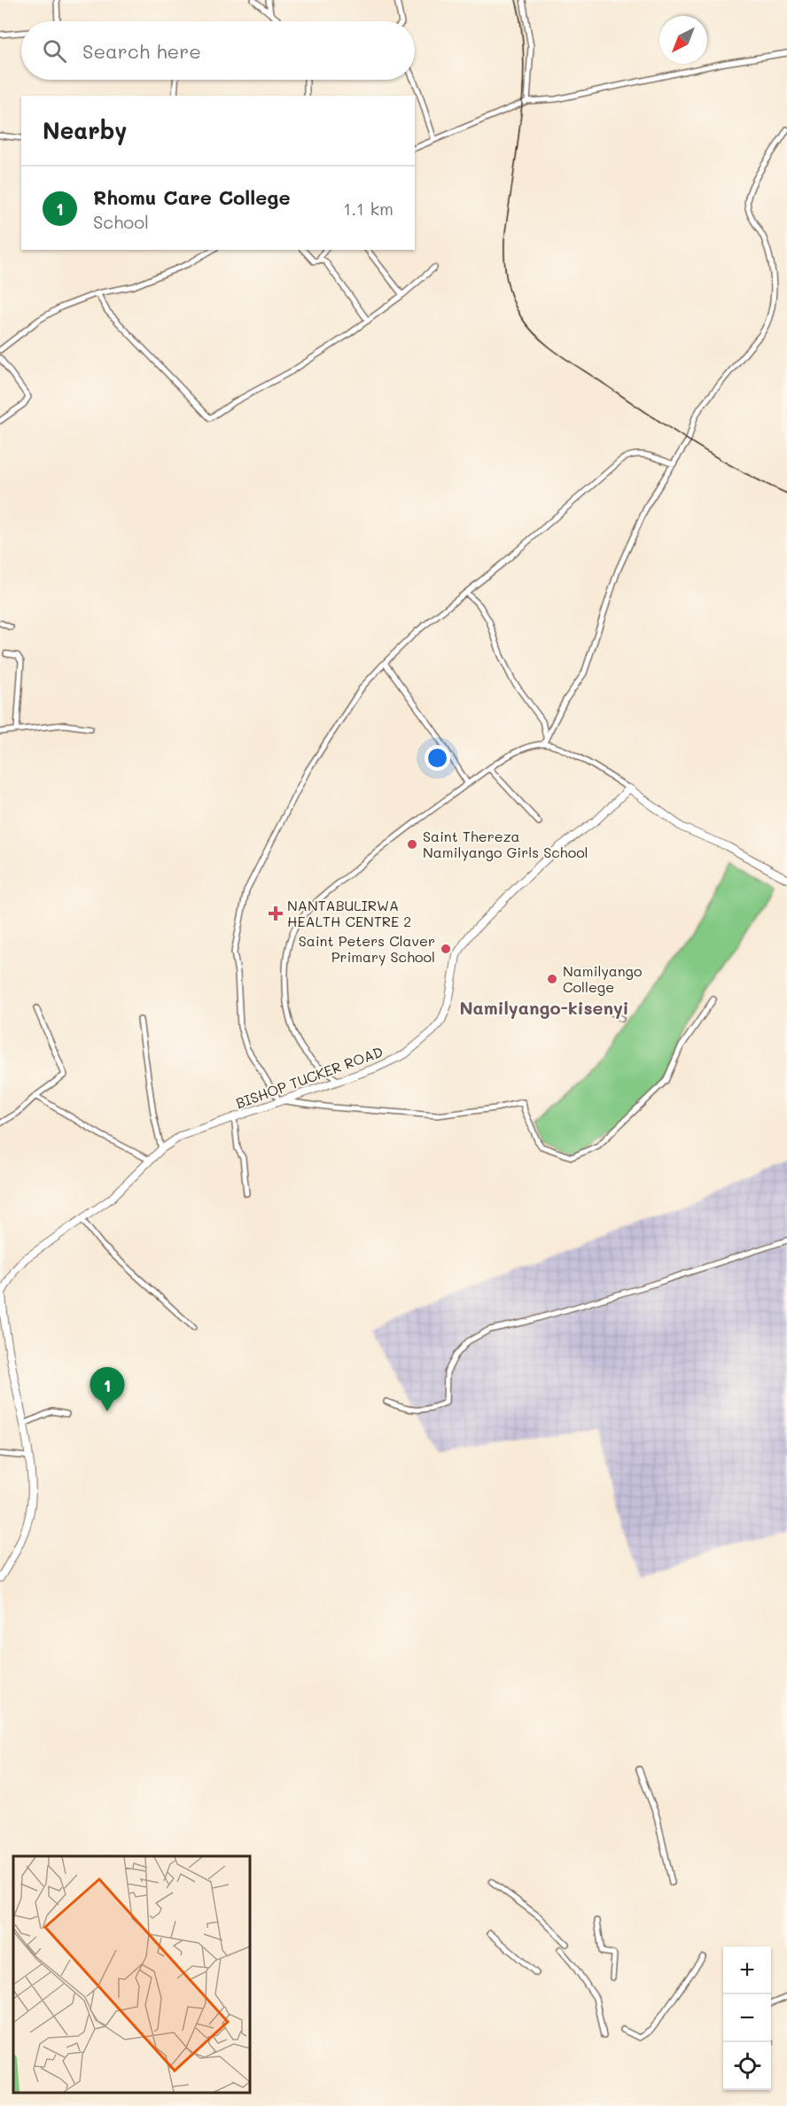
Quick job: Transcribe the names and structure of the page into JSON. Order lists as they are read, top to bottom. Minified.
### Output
{"streets":{"main road":["BISHOP TUCKER ROAD"]},"districts":["Namilyango-kisenyi"],"places":{"other":["Saint Thereza Namilyango Girls School","Saint Peters Claver Primary School","Namilyango College"],"health":["NANTABULIRWA HEALTH CENTRE 2"]},"north":"bottom left","page":{"search":"Search here","heading":"Nearby","list":[{"mark":"1","name":"Rhomu Care College","note":"School","value":"1.1 km"}],"pins":"1","map_buttons":["+","−"]}}
